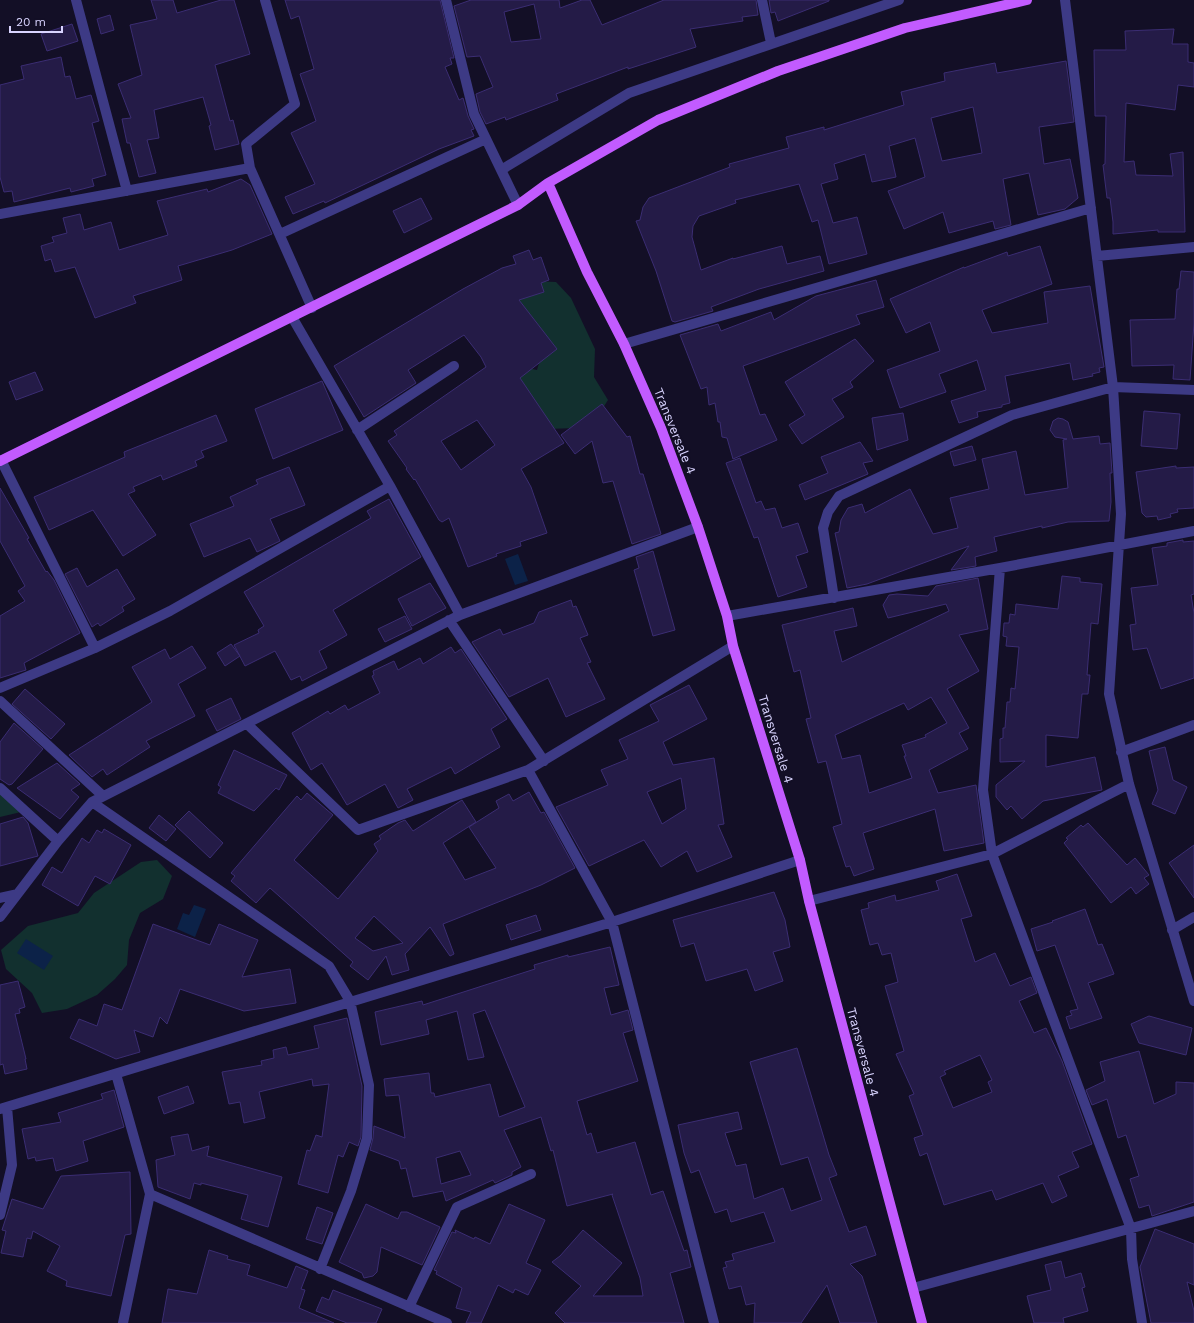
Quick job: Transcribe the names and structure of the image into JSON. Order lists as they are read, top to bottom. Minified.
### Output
{"streets":{"main road":["Transversale 4"]},"scale_bar":"20 m"}
